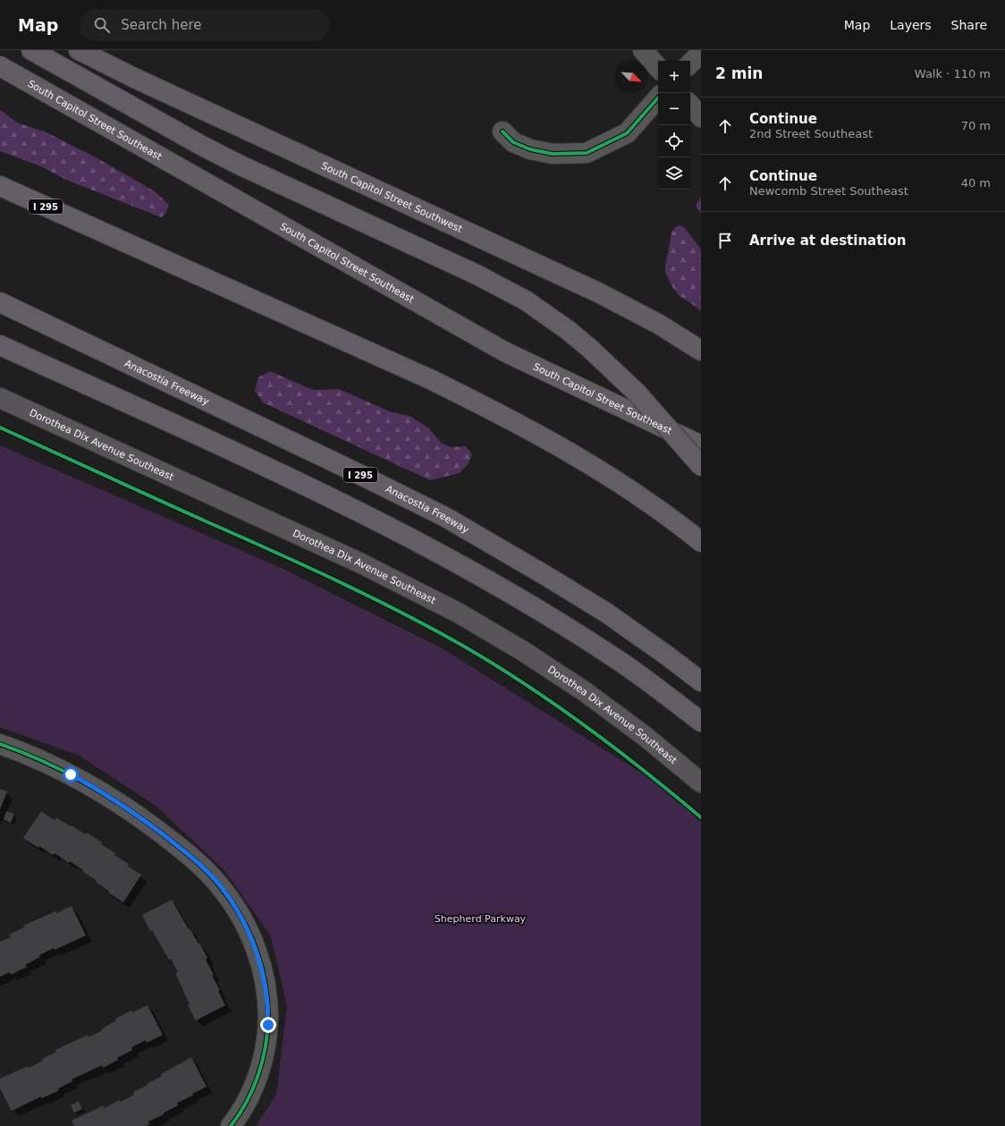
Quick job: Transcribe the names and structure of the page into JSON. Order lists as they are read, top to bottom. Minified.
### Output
{"streets":{"highway":["I 295","Anacostia Freeway"],"main road":["South Capitol Street Southeast","South Capitol Street Southwest","Dorothea Dix Avenue Southeast"]},"parks":["Shepherd Parkway"],"north":"bottom right","page":{"header":"Map","search":"Search here","nav":["Map","Layers","Share"],"heading":["2 min","Walk · 110 m"],"map_buttons":["+","−"],"list":[["Continue","2nd Street Southeast","70 m"],["Continue","Newcomb Street Southeast","40 m"],"Arrive at destination"]}}
